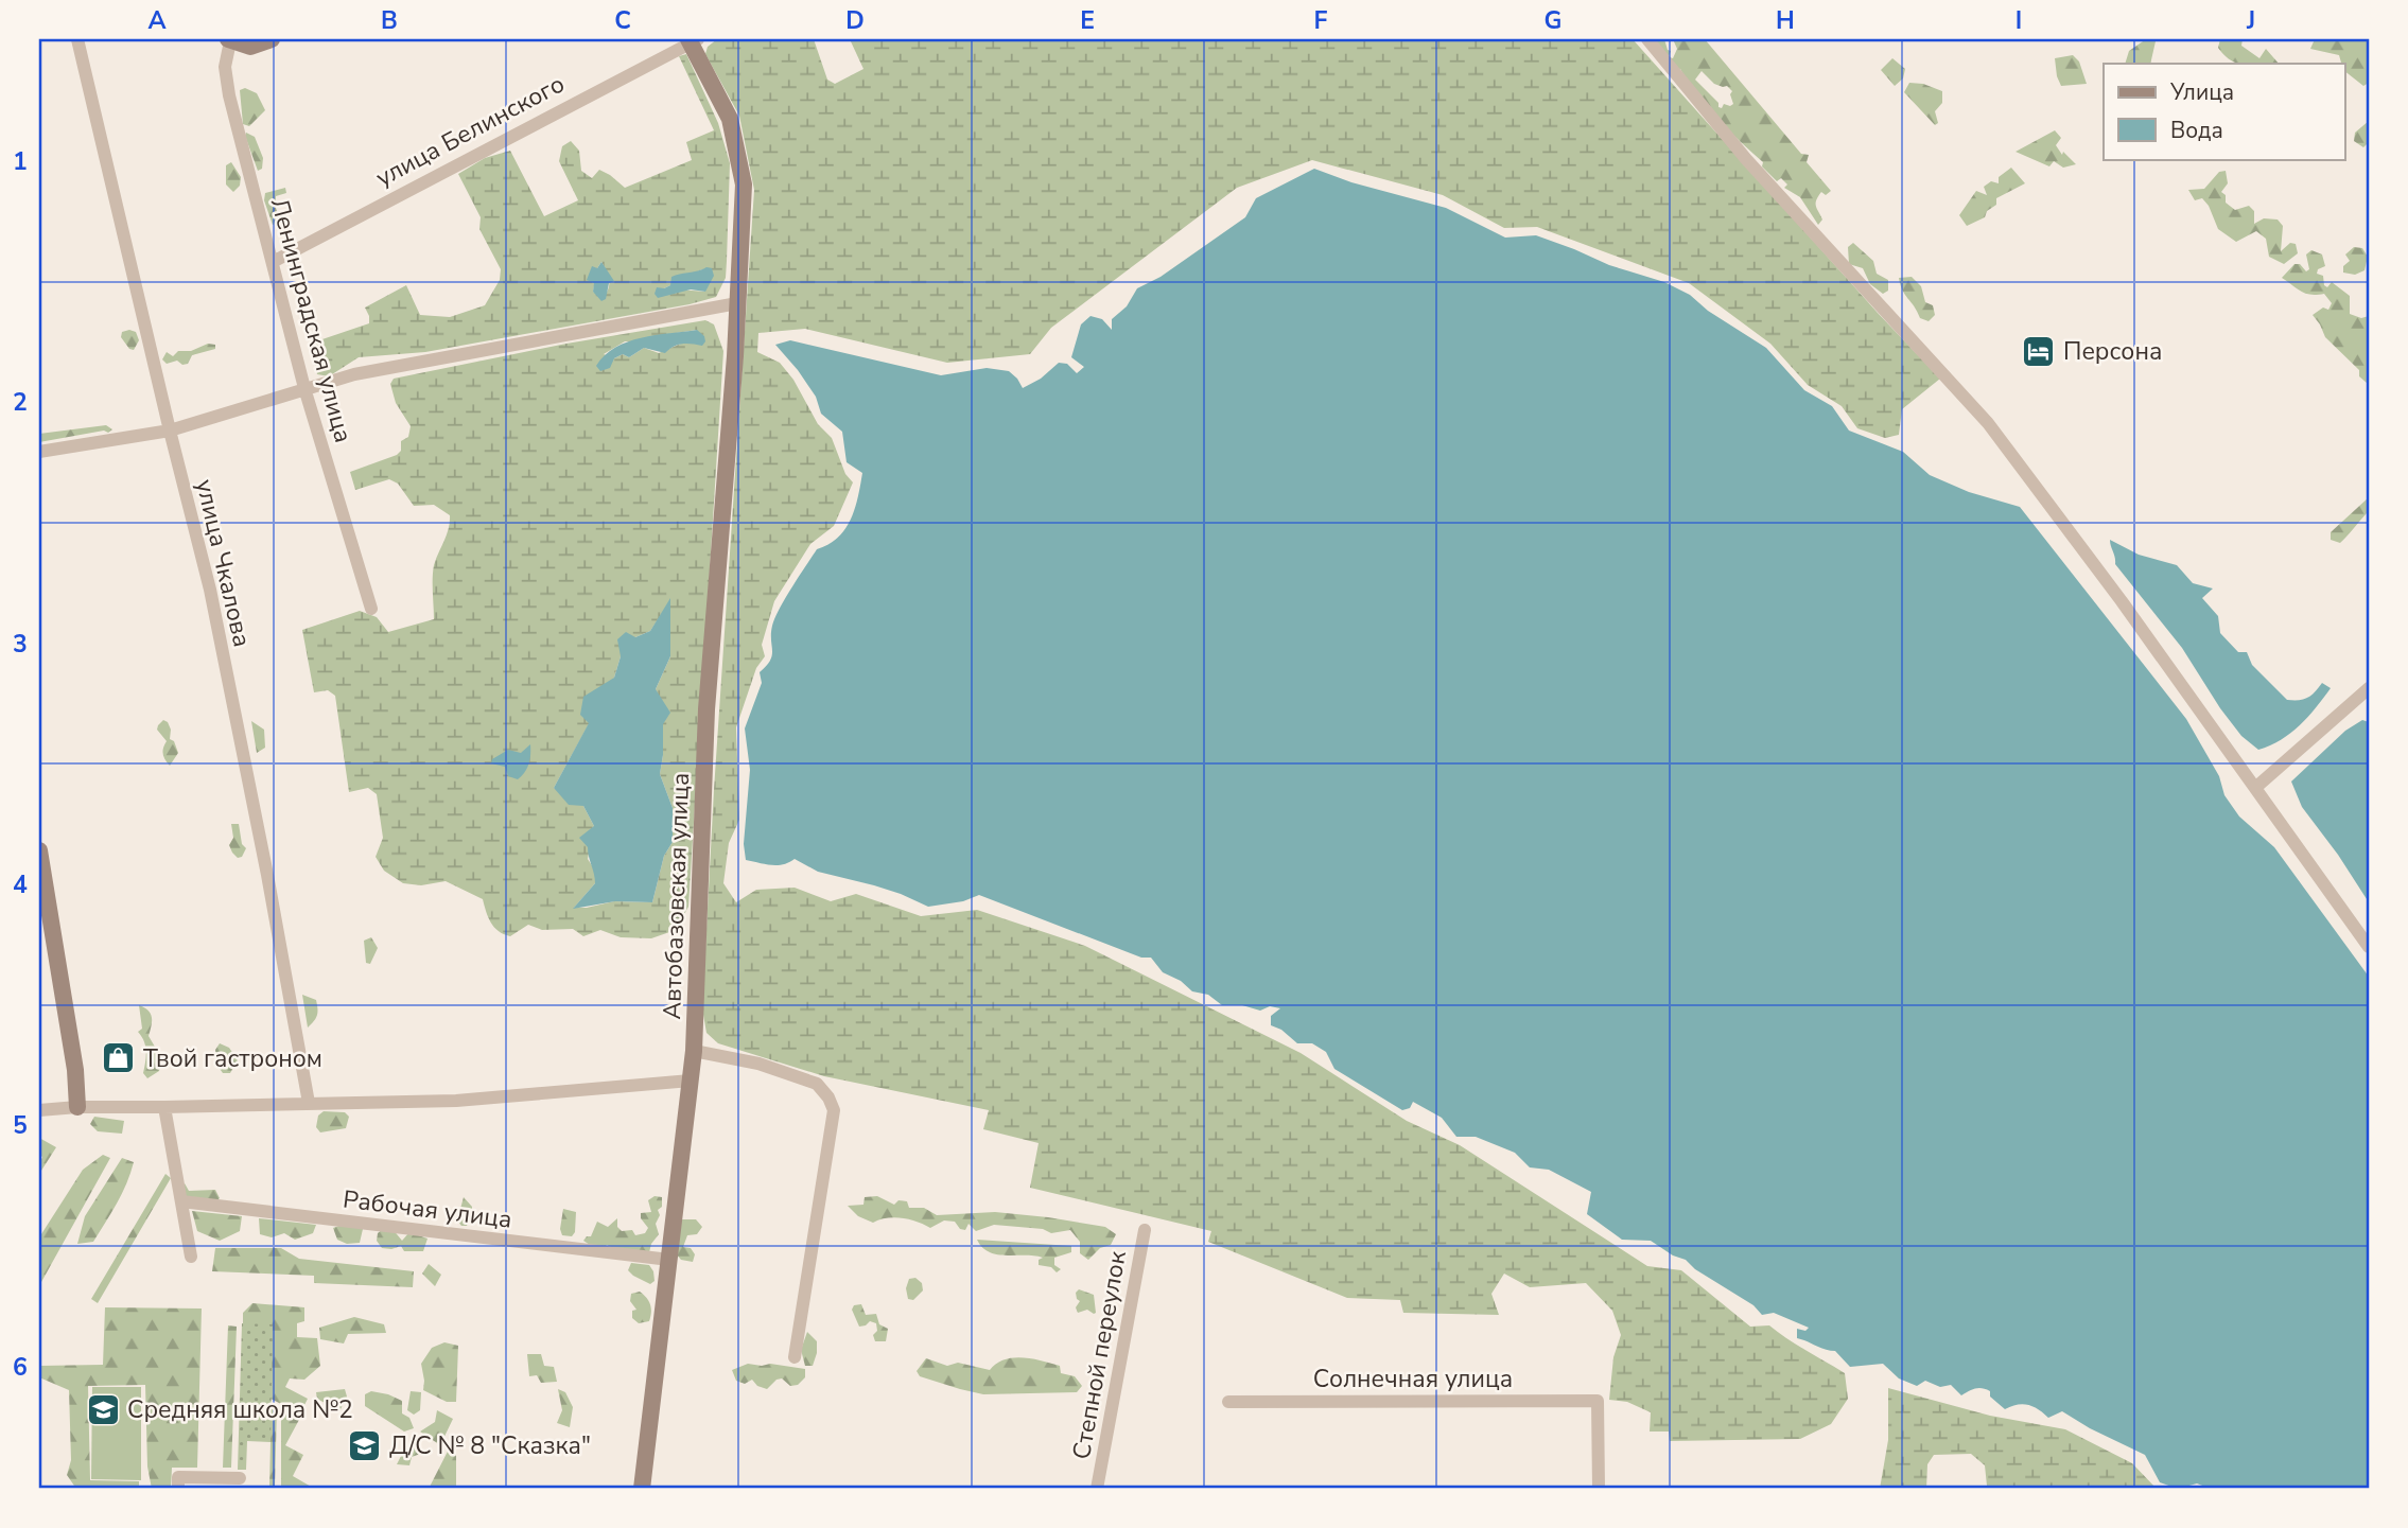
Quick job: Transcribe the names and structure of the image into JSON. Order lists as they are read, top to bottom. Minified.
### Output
{"streets":{"street":["улица Белинского","Ленинградская улица","улица Чкалова","Автобазовская улица","Рабочая улица","Степной переулок","Солнечная улица"]},"crossings":[["улица Белинского","Ленинградская улица"],["улица Белинского","Автобазовская улица"],["Автобазовская улица","Рабочая улица"]],"places":{"hotel":["Персона"],"shop":["Твой гастроном"],"school or university":["Средняя школа №2","Д/С № 8 \"Сказка\""]},"legend":["Улица","Вода"],"grid":{"columns":["A","B","C","D","E","F","G","H","I","J"],"rows":["1","2","3","4","5","6"]}}
